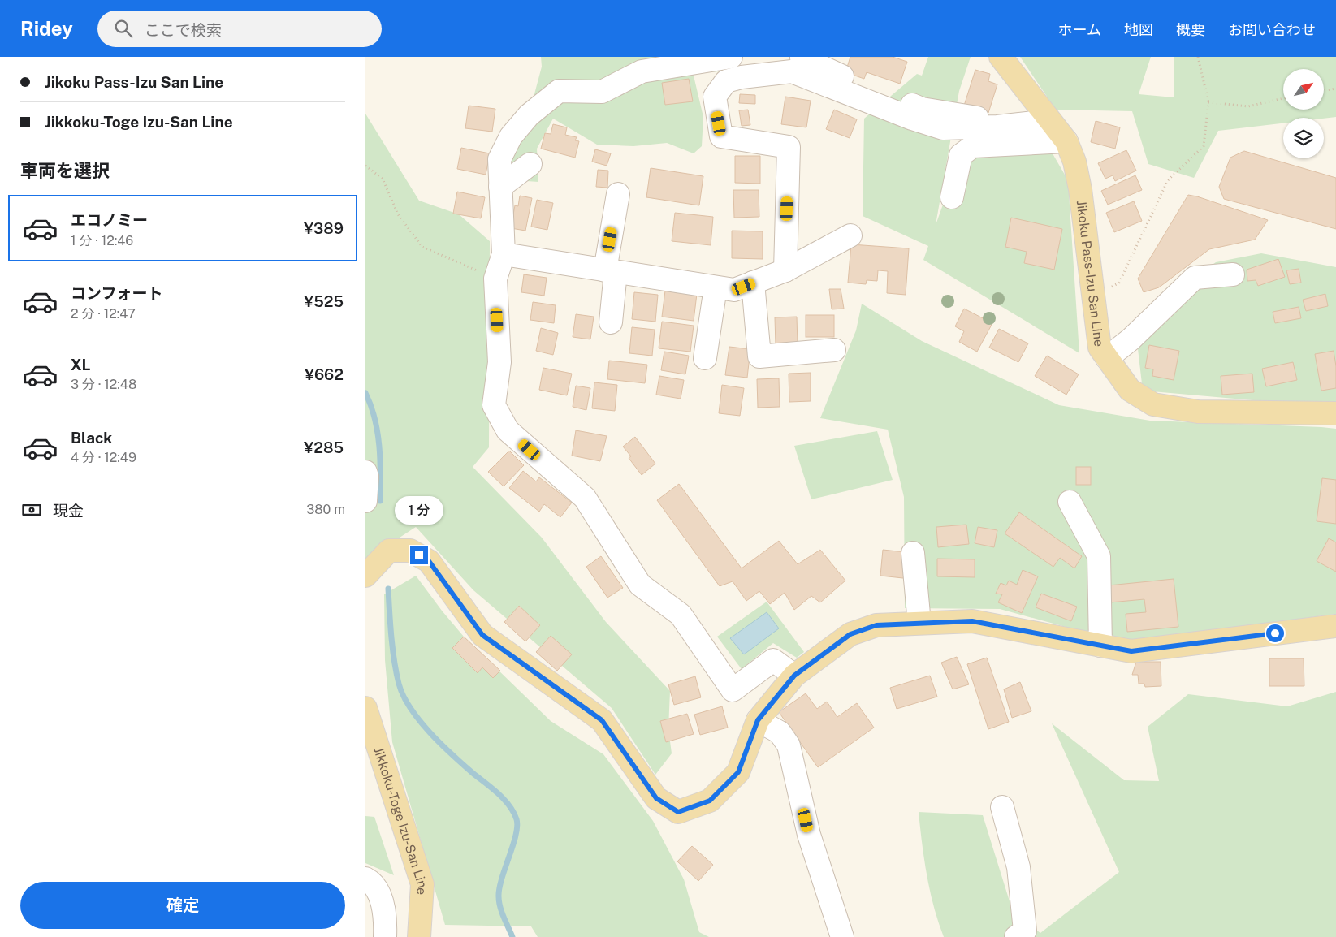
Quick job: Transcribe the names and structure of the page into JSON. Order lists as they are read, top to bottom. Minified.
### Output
{"streets":{"main road":["Jikoku Pass-Izu San Line","Jikkoku-Toge Izu-San Line"]},"north":"top right","page":{"header":"Ridey","search":"ここで検索","nav":["ホーム","地図","概要","お問い合わせ"],"banner":["Jikoku Pass-Izu San Line","Jikkoku-Toge Izu-San Line"],"heading":"車両を選択","list":[{"name":"エコノミー","note":"1 分 · 12:46","value":"¥389"},{"name":"コンフォート","note":"2 分 · 12:47","value":"¥525"},{"name":"XL","note":"3 分 · 12:48","value":"¥662"},{"name":"Black","note":"4 分 · 12:49","value":"¥285"}],"pay":["現金","380 m"],"bubble":"1 分","buttons":"確定"}}
